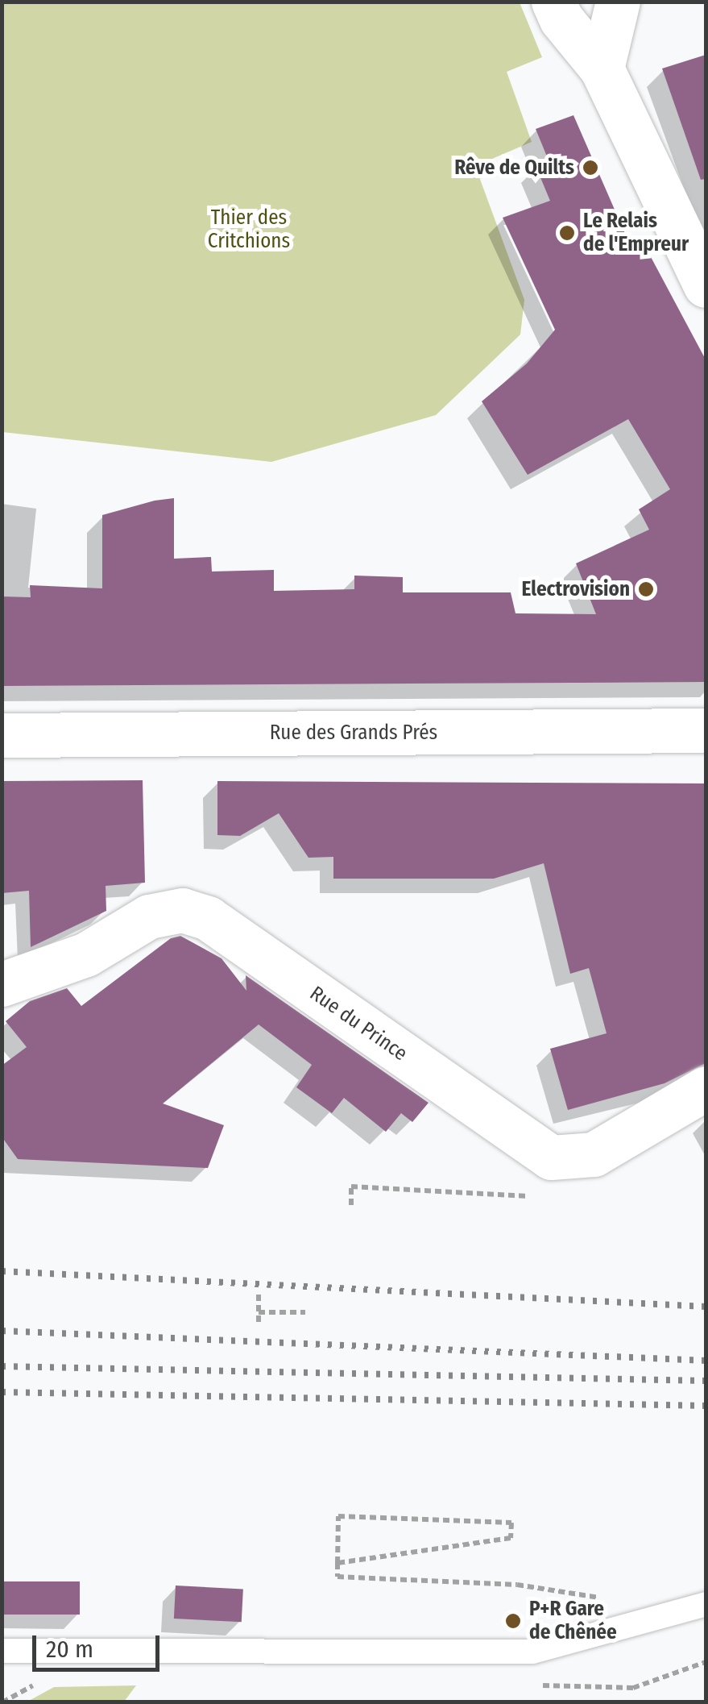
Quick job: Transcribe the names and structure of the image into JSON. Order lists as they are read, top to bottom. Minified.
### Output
{"streets":{"street":["Rue des Grands Prés","Rue du Prince"]},"parks":["Thier des Critchions"],"places":["Rêve de Quilts","Le Relais de l'Empreur","Electrovision","P+R Gare de Chênée"],"scale_bar":"20 m"}
